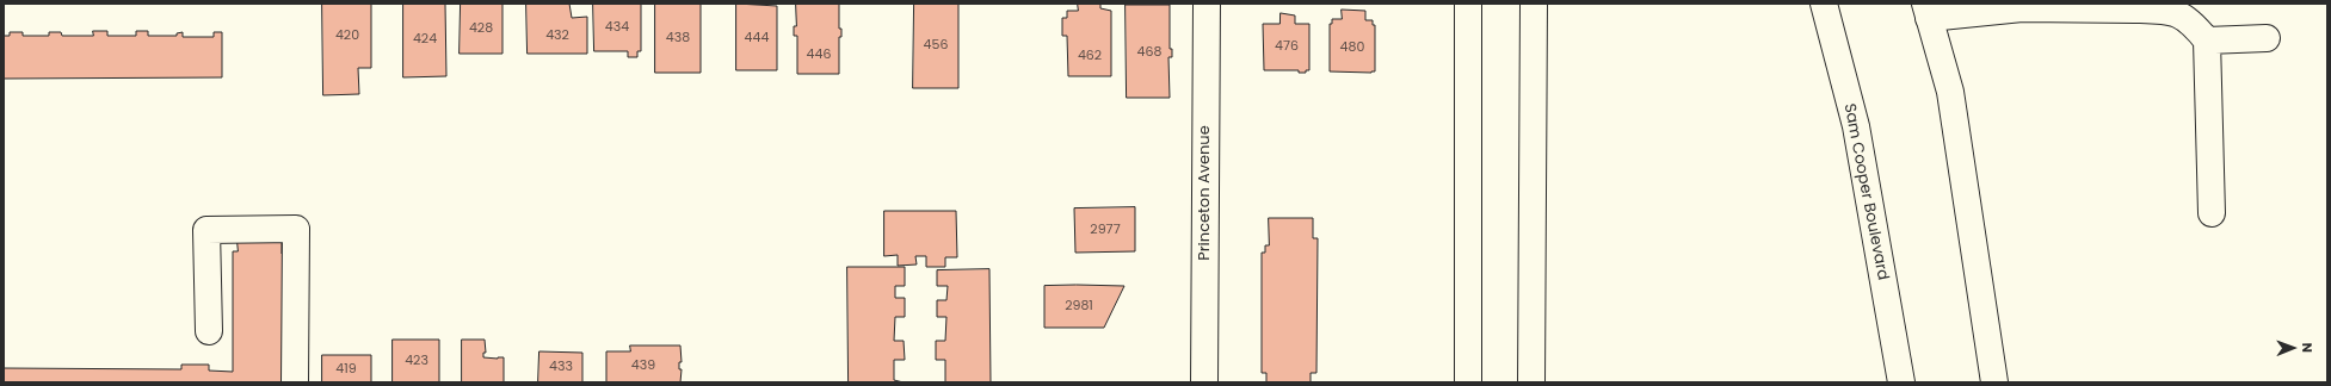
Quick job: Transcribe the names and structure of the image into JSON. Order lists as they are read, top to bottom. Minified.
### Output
{"streets":{"main road":["Sam Cooper Boulevard","Princeton Avenue"]},"house_numbers":["434","428","420","432","438","444","424","456","476","480","468","446","462","2977","2981","423","439","433","419"],"north":"right"}
